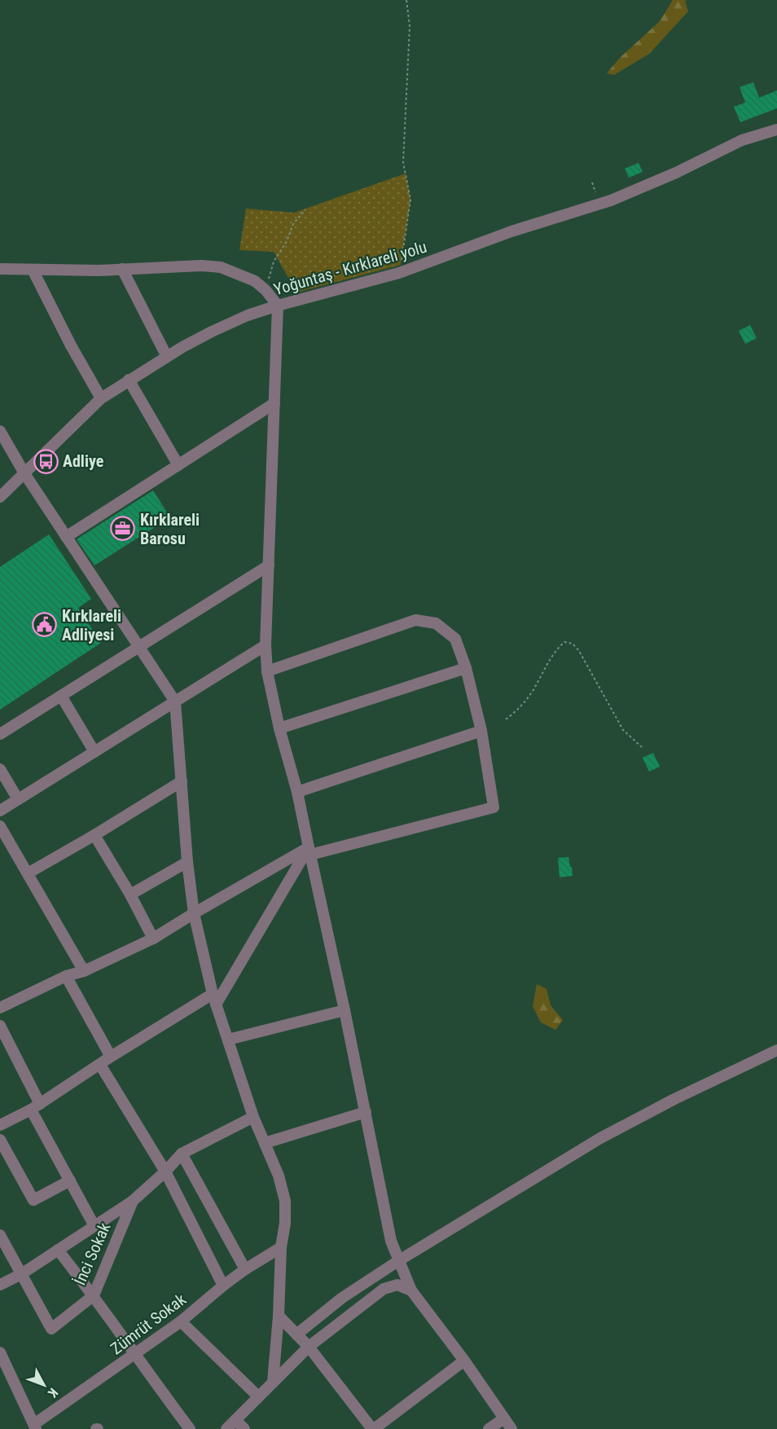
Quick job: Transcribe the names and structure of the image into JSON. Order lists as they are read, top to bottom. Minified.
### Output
{"streets":{"street":["Yoğuntaş - Kırklareli yolu","İnci Sokak","Zümrüt Sokak"]},"places":{"bus stop":["Adliye"],"office":["Kırklareli Barosu"],"public building":["Kırklareli Adliyesi"]},"north":"bottom right"}
